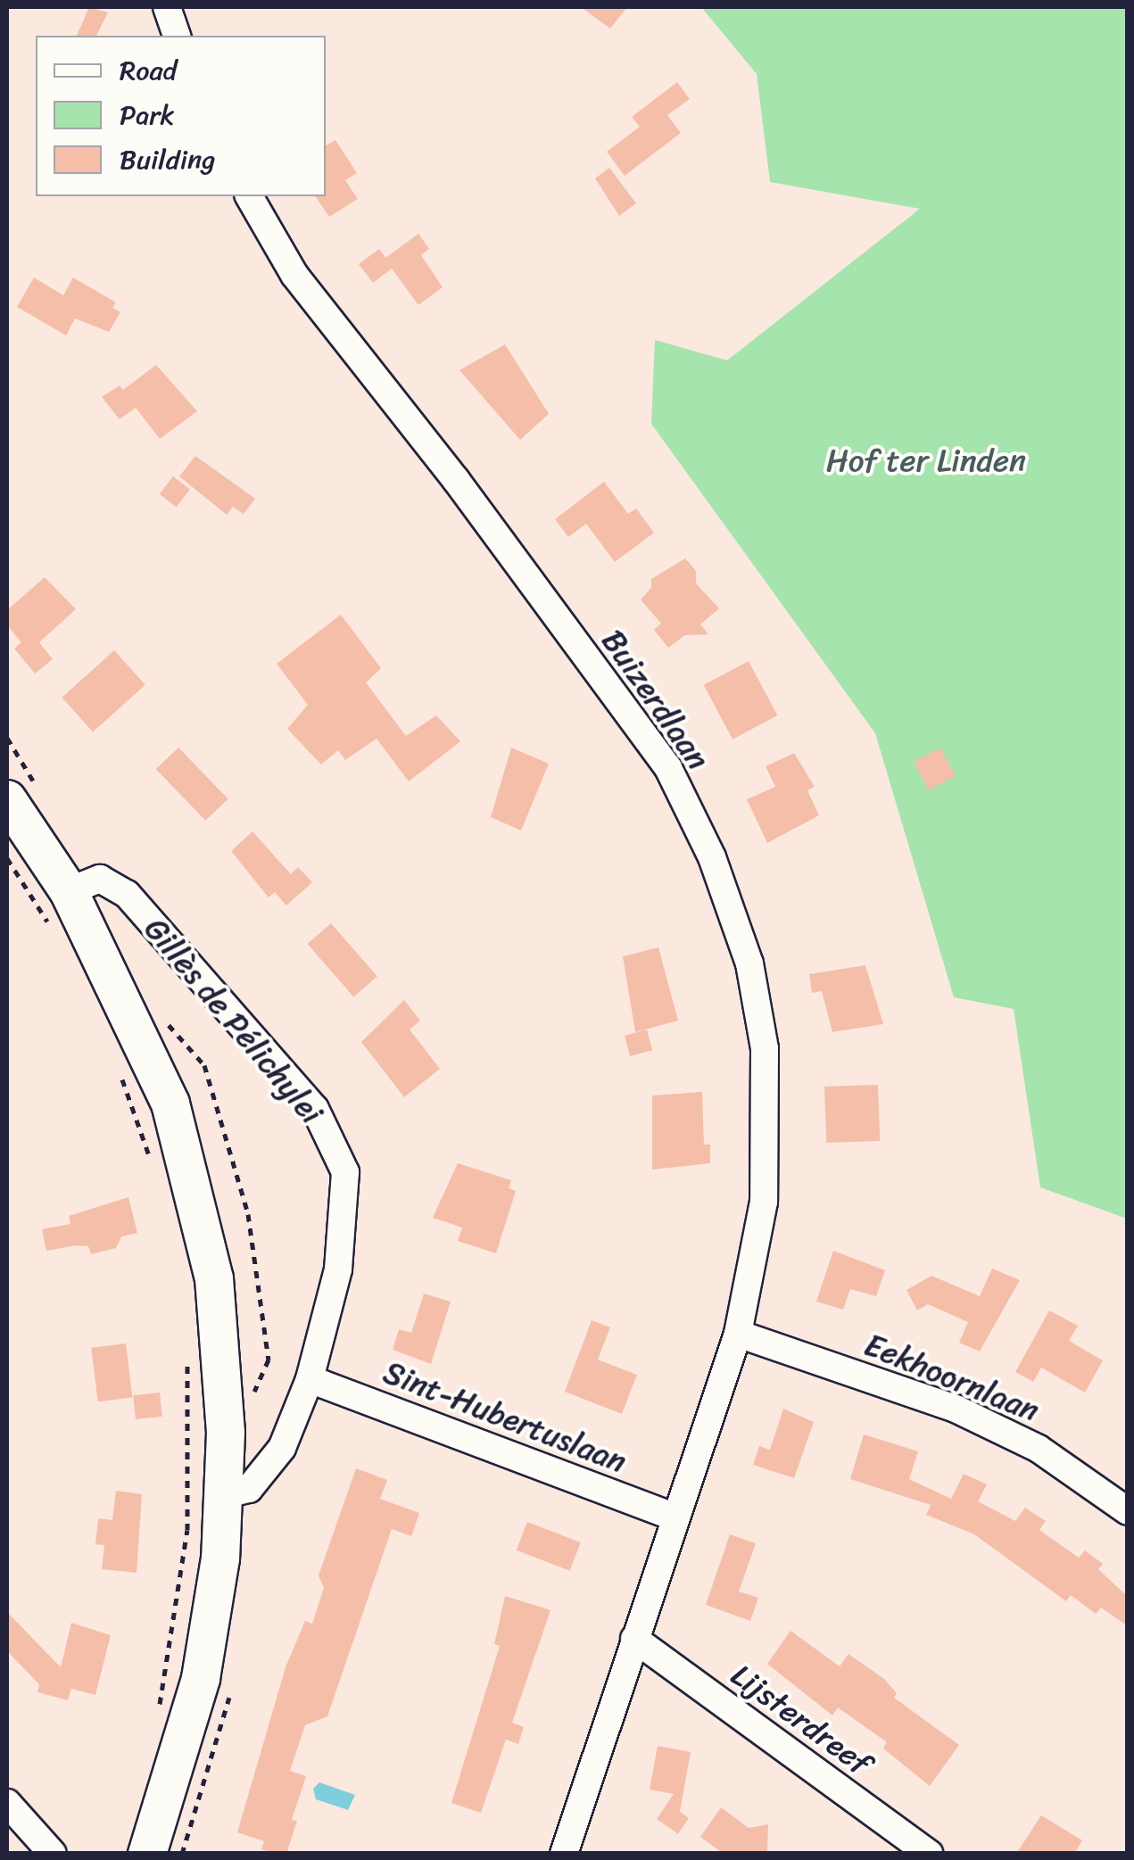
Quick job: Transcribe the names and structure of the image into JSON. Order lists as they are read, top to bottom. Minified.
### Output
{"streets":{"main road":["Gillès de Pélichylei"],"street":["Buizerdlaan","Eekhoornlaan","Sint-Hubertuslaan","Lijsterdreef"]},"crossings":[["Buizerdlaan","Eekhoornlaan"],["Gillès de Pélichylei","Sint-Hubertuslaan"]],"parks":["Hof ter Linden"],"legend":["Road","Park","Building"]}
